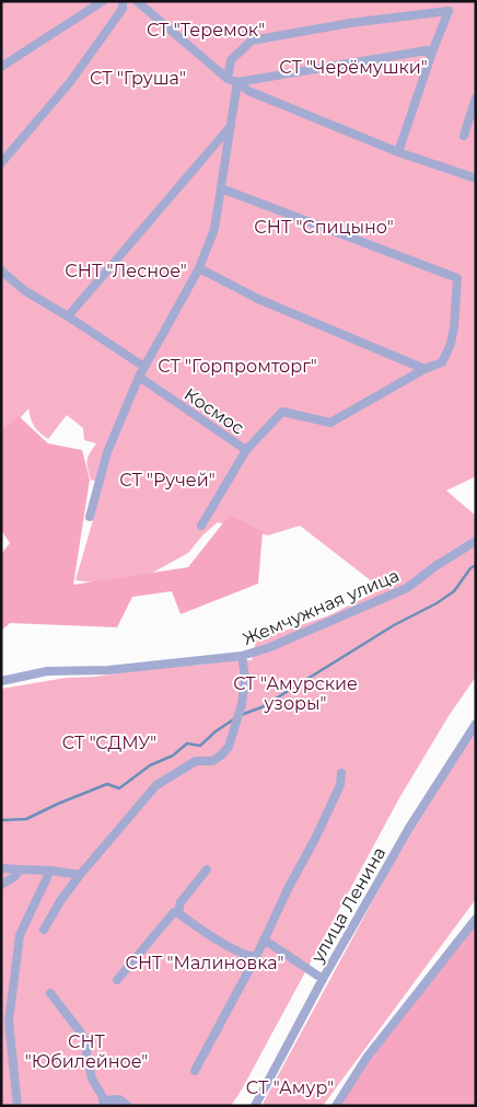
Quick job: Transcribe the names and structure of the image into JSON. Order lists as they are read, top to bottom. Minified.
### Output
{"streets":{"street":["Космос","Жемчужная улица","улица Ленина"]},"parks":["СТ \"Теремок\"","СТ \"Черёмушки\"","СТ \"Груша\"","СНТ \"Спицыно\"","СНТ \"Лесное\"","СТ \"Горпромторг\"","СТ \"Ручей\"","СТ \"Амурские узоры\"","СТ \"СДМУ\"","СНТ \"Малиновка\"","СНТ \"Юбилейное\"","СТ \"Амур\""]}
